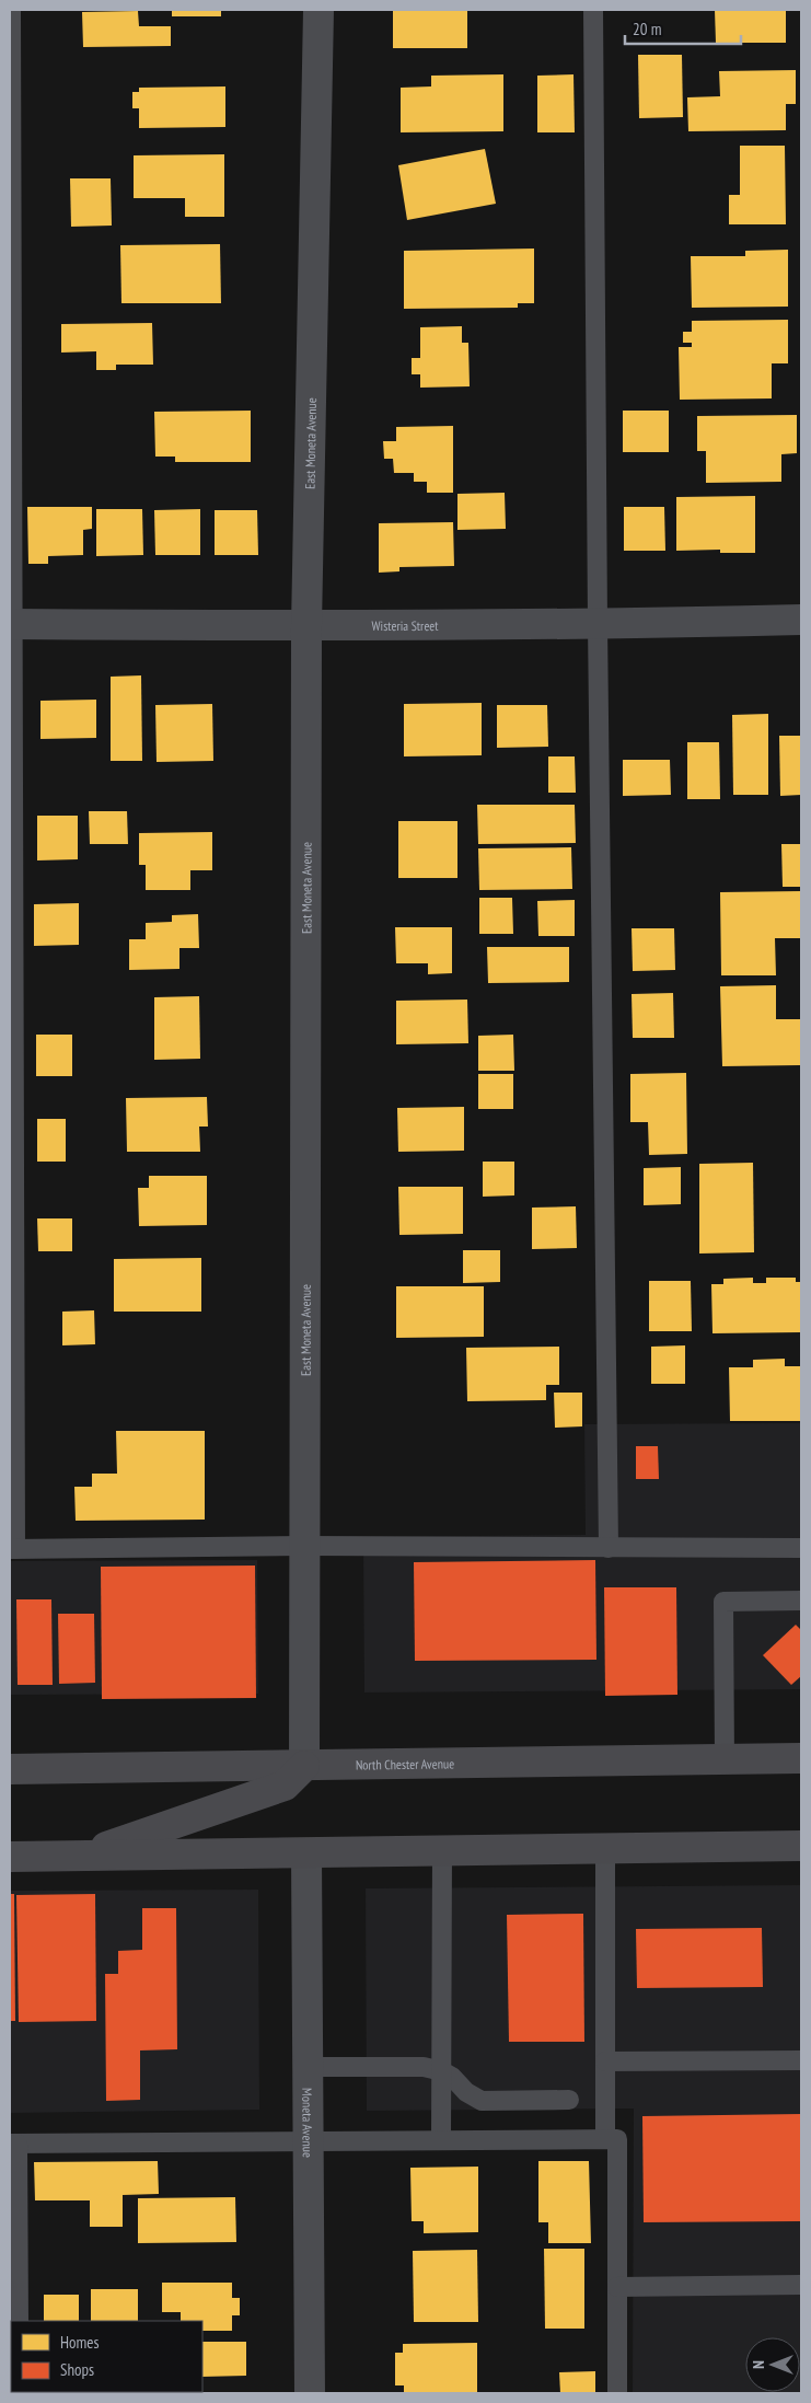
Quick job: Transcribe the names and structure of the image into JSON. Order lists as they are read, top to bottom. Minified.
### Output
{"streets":{"main road":["North Chester Avenue"],"street":["East Moneta Avenue","Wisteria Street","Moneta Avenue"]},"crossings":[["East Moneta Avenue","Wisteria Street"],["East Moneta Avenue","North Chester Avenue"]],"legend":["Homes","Shops"],"scale_bar":"20 m","north":"left"}
